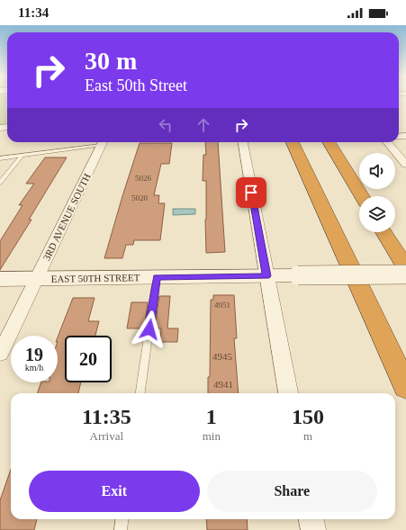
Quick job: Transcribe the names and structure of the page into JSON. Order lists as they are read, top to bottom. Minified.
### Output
{"streets":{"street":["3RD AVENUE SOUTH","EAST 50TH STREET"]},"crossings":[["3RD AVENUE SOUTH","EAST 50TH STREET"]],"house_numbers":["5026","5020","4951","4945","4941"],"page":{"status":"11:34","turn":["30 m","East 50th Street"],"speed":"19 km/h","limit":"20","eta":["11:35","Arrival","1","min","150","m"],"buttons":["Exit","Share"]}}
